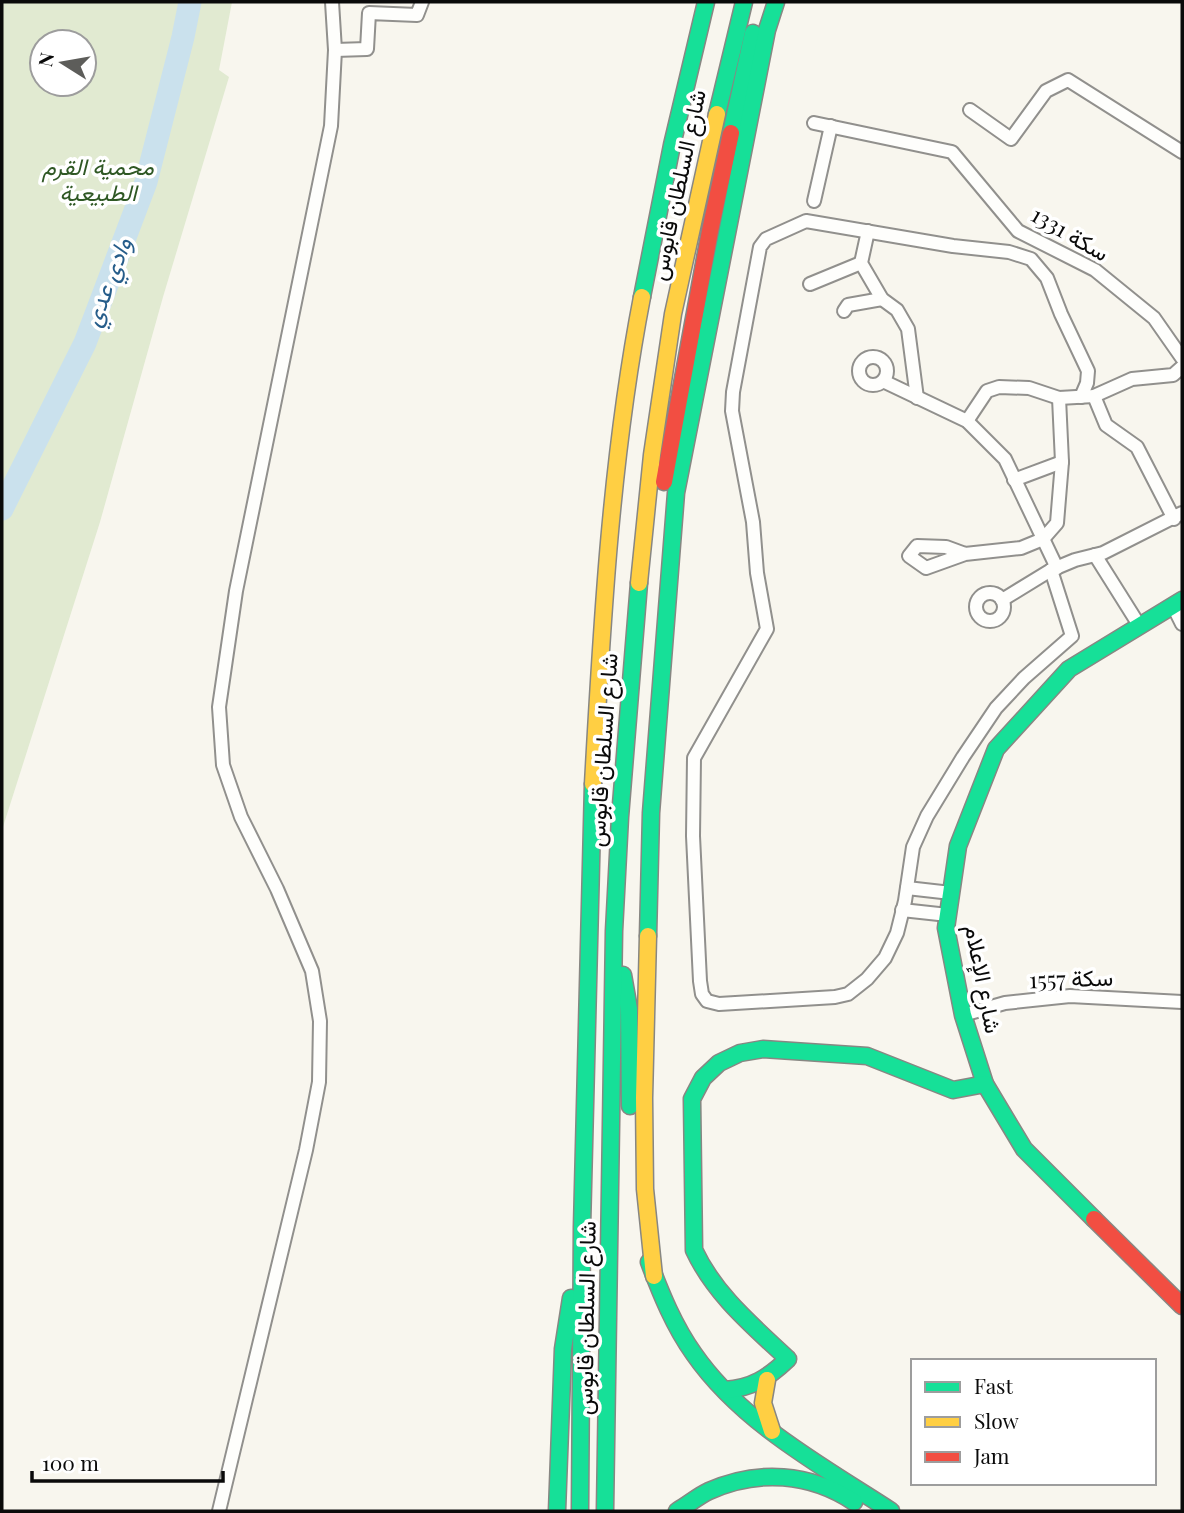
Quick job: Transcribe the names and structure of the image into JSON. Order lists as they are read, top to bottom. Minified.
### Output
{"streets":{"main road":["شارع السلطان قابوس","شارع الإعلام"],"street":["سكة 1331","سكة 1557"]},"crossings":[["شارع الإعلام","سكة 1557"]],"water":["وادي عدي"],"parks":["محمية القرم الطبيعية"],"legend":["Fast","Slow","Jam"],"scale_bar":"100 m","north":"left"}
